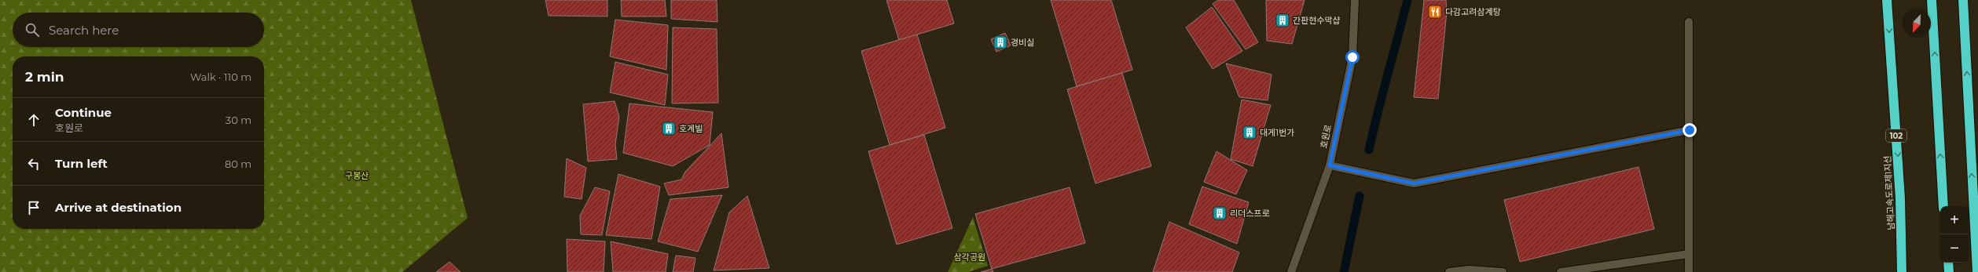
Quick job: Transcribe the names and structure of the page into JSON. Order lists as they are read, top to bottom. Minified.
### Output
{"streets":{"highway":["102","남해고속도로제1지선"],"street":["호원로"]},"parks":["구봉산","삼각공원"],"places":{"restaurant":["다감고려삼계탕"],"building":["간판현수막샵","경비실","호계빌","대게1번가","리더스프로"]},"north":"bottom left","page":{"search":"Search here","heading":["2 min","Walk · 110 m"],"list":[["Continue","호원로","30 m"],["Turn left","80 m"],"Arrive at destination"],"map_buttons":["+","−"]}}
